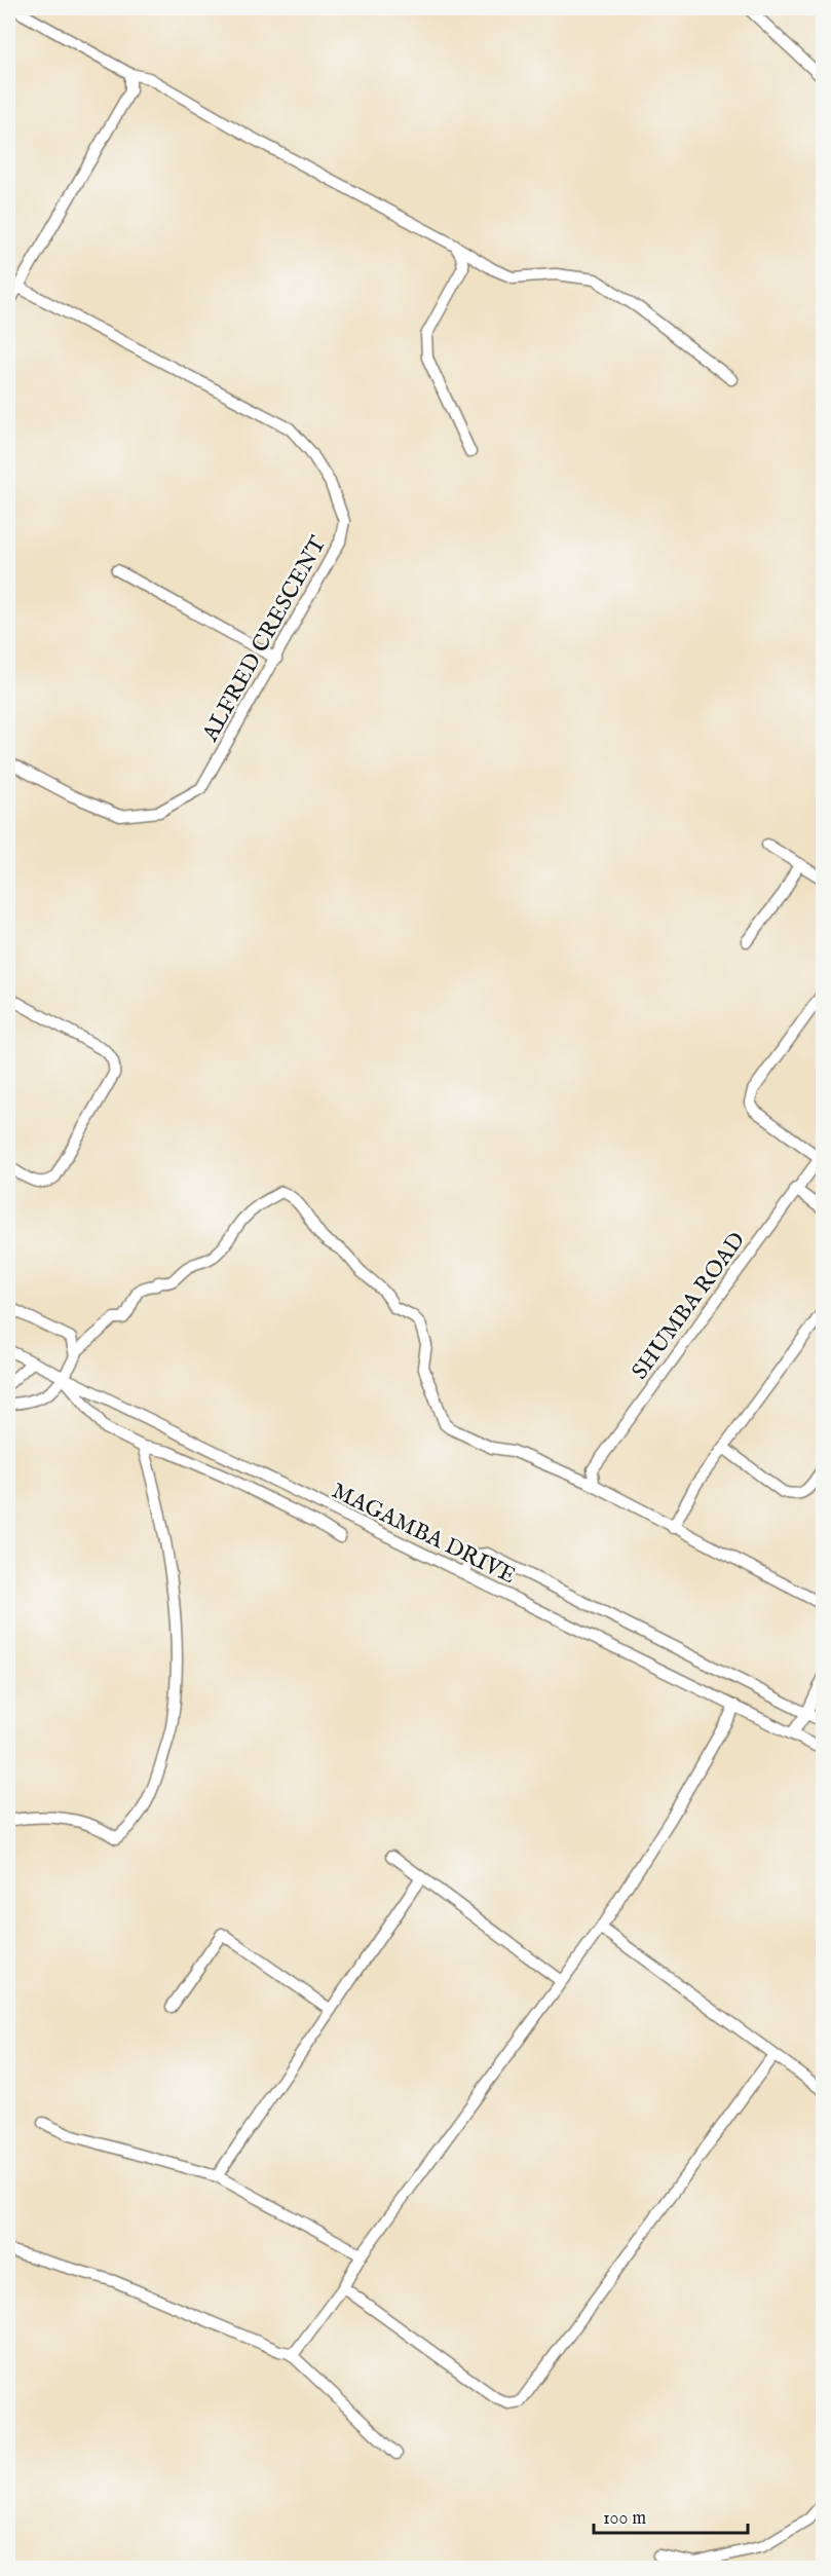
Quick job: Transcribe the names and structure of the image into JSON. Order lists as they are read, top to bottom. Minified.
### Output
{"streets":{"street":["ALFRED CRESCENT","SHUMBA ROAD","MAGAMBA DRIVE"]},"scale_bar":"100 m"}
